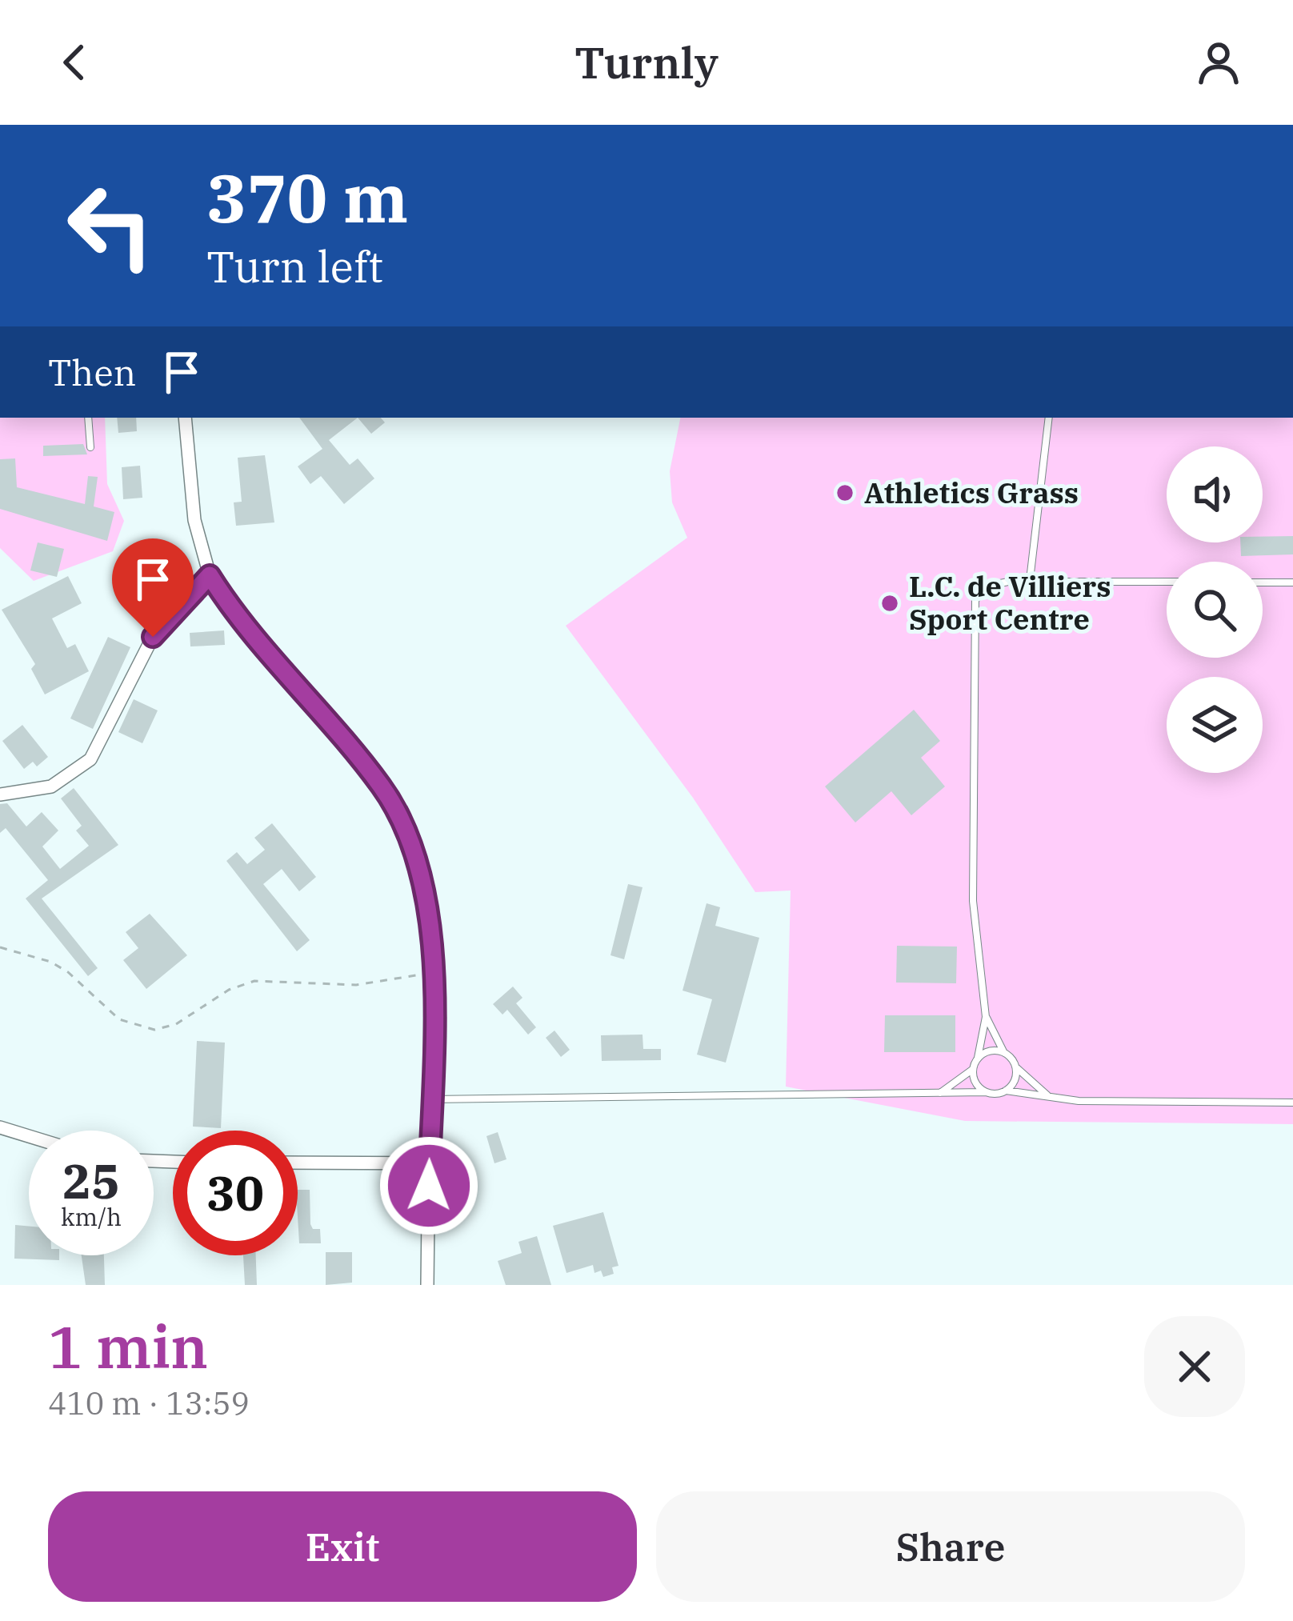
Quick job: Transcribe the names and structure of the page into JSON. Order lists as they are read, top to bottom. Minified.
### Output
{"places":["Athletics Grass","L.C. de Villiers Sport Centre"],"page":{"header":"Turnly","turn":["370 m","Turn left"],"then":"Then","speed":"25 km/h","limit":"30","heading":["1 min","410 m · 13:59"],"buttons":["Exit","Share"]}}
